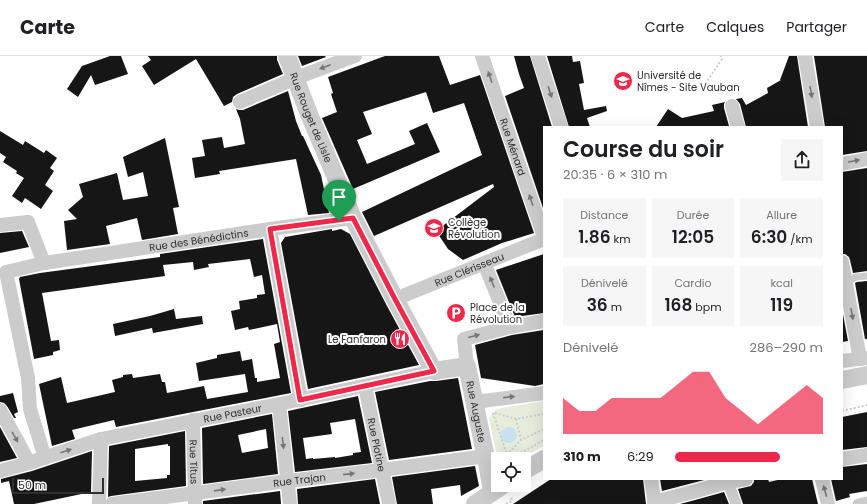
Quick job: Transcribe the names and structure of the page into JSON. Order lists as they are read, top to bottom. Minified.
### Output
{"streets":{"street":["Rue Rouget de Lisle","Rue Ménard","Rue des Bénédictins","Rue Clérisseau","Rue Auguste","Rue Pasteur","Rue Plotine","Rue Titus","Rue Trajan"]},"crossings":[["Rue Rouget de Lisle","Rue des Bénédictins"],["Rue Rouget de Lisle","Rue Clérisseau"],["Rue Rouget de Lisle","Rue Pasteur"],["Rue des Bénédictins","Rue Pasteur"],["Rue Auguste","Rue Pasteur"],["Rue Auguste","Rue Trajan"],["Rue Pasteur","Rue Plotine"],["Rue Pasteur","Rue Titus"],["Rue Plotine","Rue Trajan"],["Rue Titus","Rue Trajan"]],"one_way":["Rue Trajan"],"places":{"school or university":["Université de Nîmes - Site Vauban","Collège Révolution"],"parking":["Place de la Révolution"],"restaurant":["Le Fanfaron"]},"scale_bar":"50 m","page":{"header":"Carte","nav":["Carte","Calques","Partager"],"heading":["Course du soir","20:35 · 6 × 310 m"],"stats":[["Distance","1.86 km"],["Durée","12:05"],["Allure","6:30 /km"],["Dénivelé","36 m"],["Cardio","168 bpm"],["kcal","119"]],"chart":["Dénivelé","286–290 m"],"list":[{"name":"310 m","note":"6:29"}],"scale":"50 m"}}
